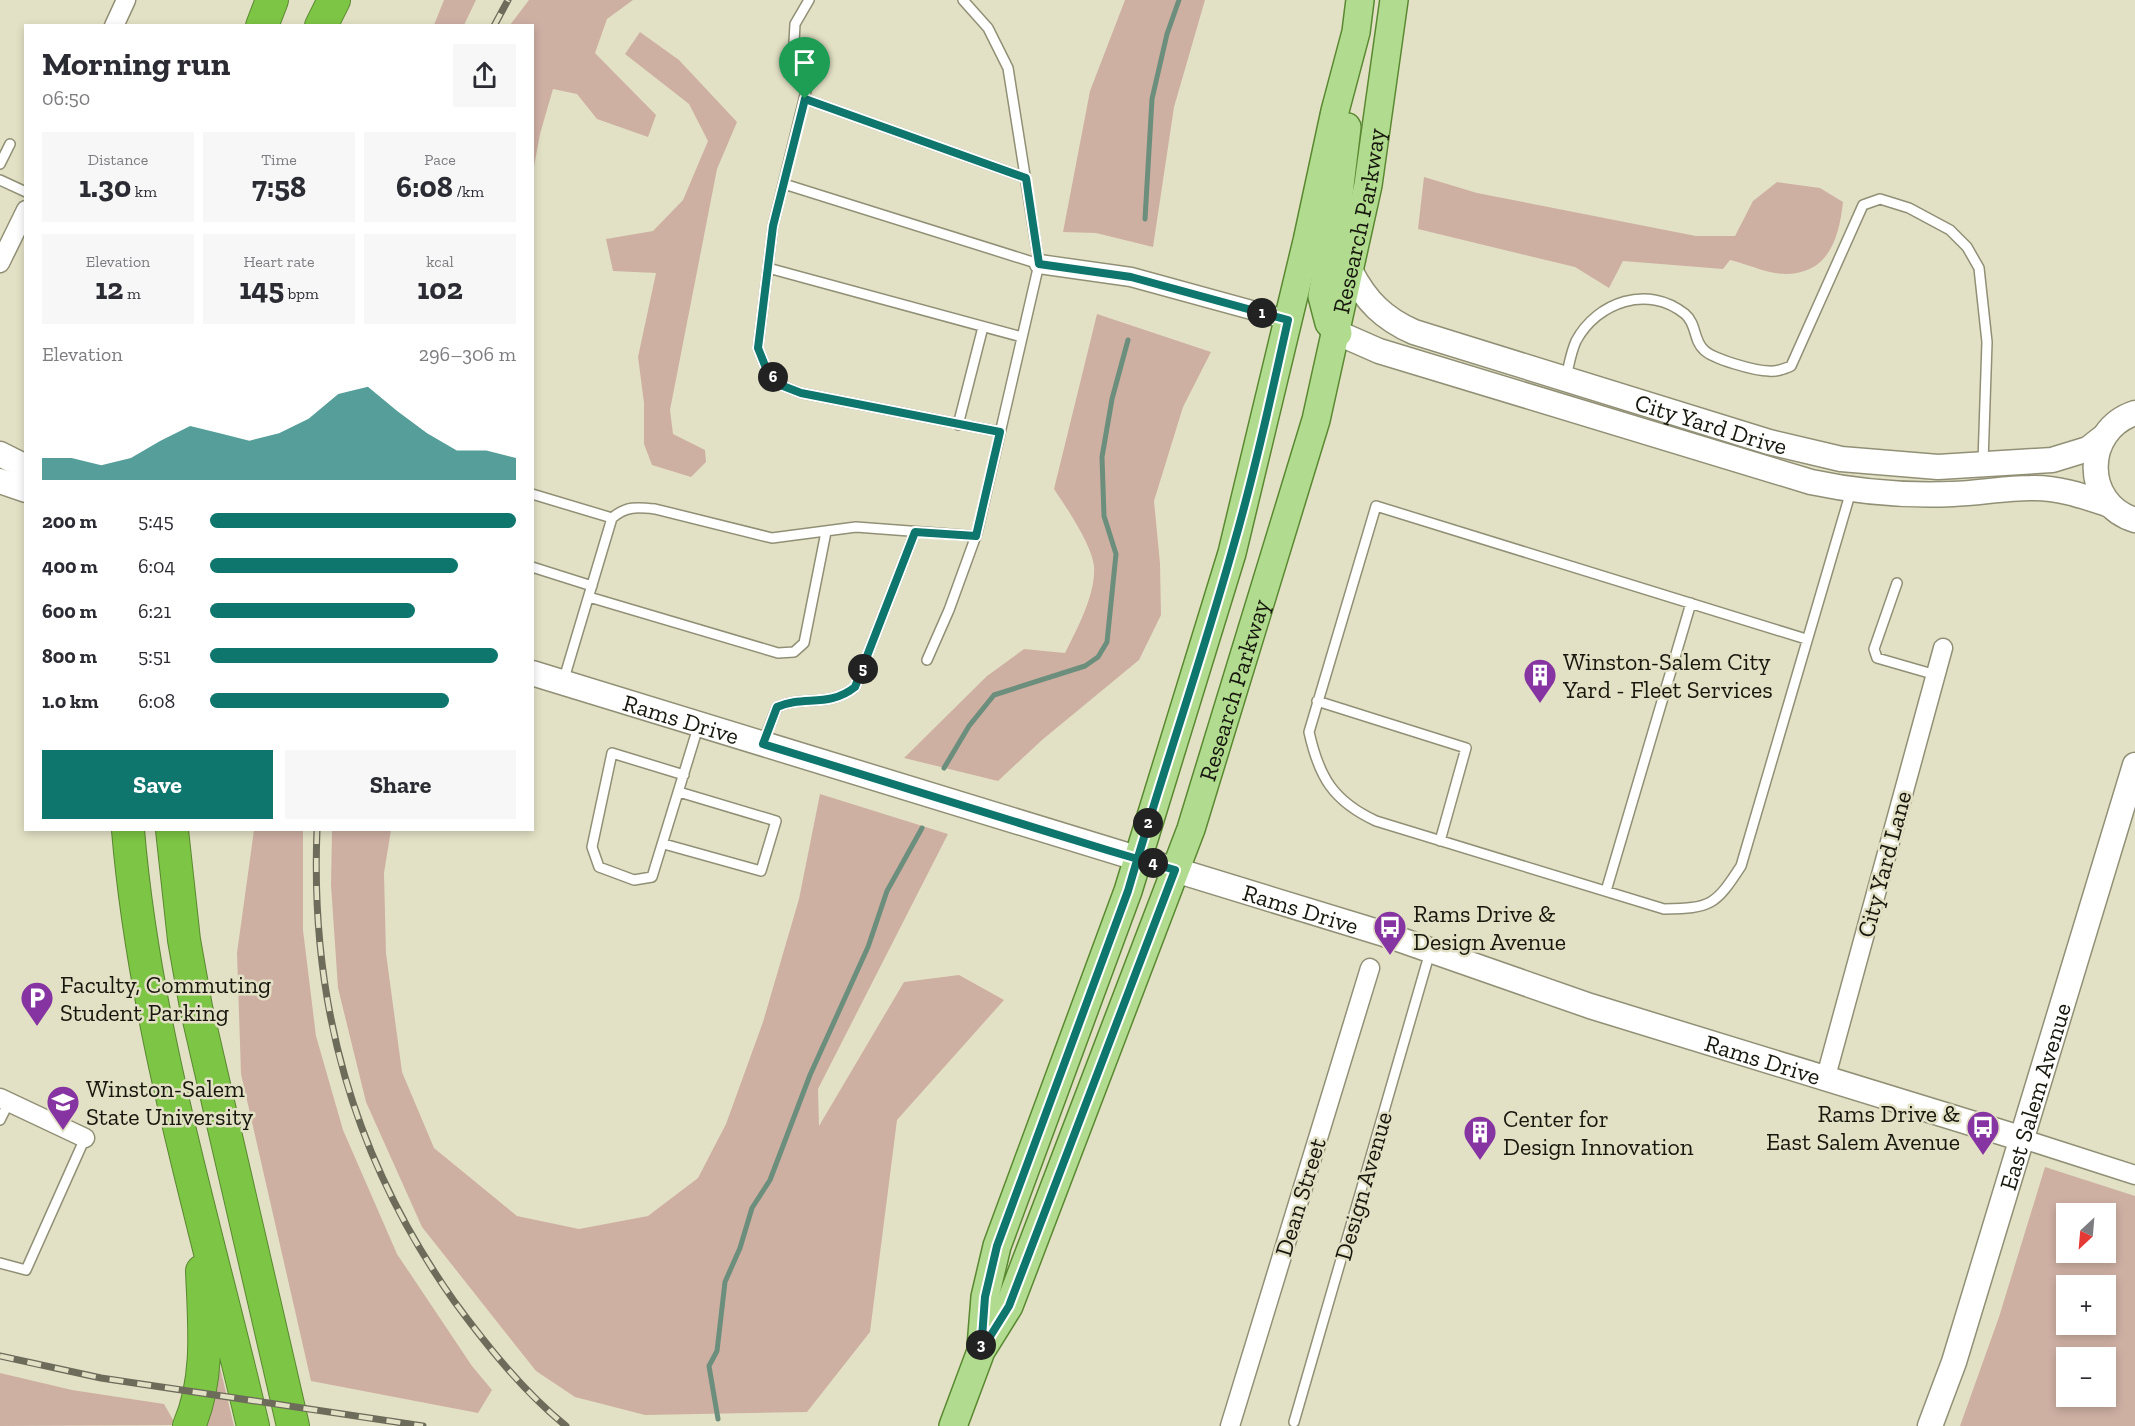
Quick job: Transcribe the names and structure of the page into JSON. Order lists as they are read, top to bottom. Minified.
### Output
{"streets":{"main road":["Research Parkway","City Yard Drive","Rams Drive","East Salem Avenue"],"street":["City Yard Lane","Dean Street"],"lane":["Design Avenue"]},"crossings":[["Research Parkway","City Yard Drive"],["Research Parkway","Rams Drive"],["Rams Drive","City Yard Lane"],["Rams Drive","East Salem Avenue"],["Rams Drive","Design Avenue"]],"places":{"building":["Winston-Salem City Yard - Fleet Services","Center for Design Innovation"],"bus stop":["Rams Drive & Design Avenue","Rams Drive & East Salem Avenue"],"parking":["Faculty, Commuting Student Parking"],"school or university":["Winston-Salem State University"]},"north":"bottom left","page":{"heading":["Morning run","06:50"],"stats":[["Distance","1.30 km"],["Time","7:58"],["Pace","6:08 /km"],["Elevation","12 m"],["Heart rate","145 bpm"],["kcal","102"]],"pins":["1","6","5","2","4","3"],"chart":["Elevation","296–306 m"],"list":[{"name":"200 m","note":"5:45"},{"name":"400 m","note":"6:04"},{"name":"600 m","note":"6:21"},{"name":"800 m","note":"5:51"},{"name":"1.0 km","note":"6:08"}],"buttons":["Save","Share"],"map_buttons":["+","−"]}}
